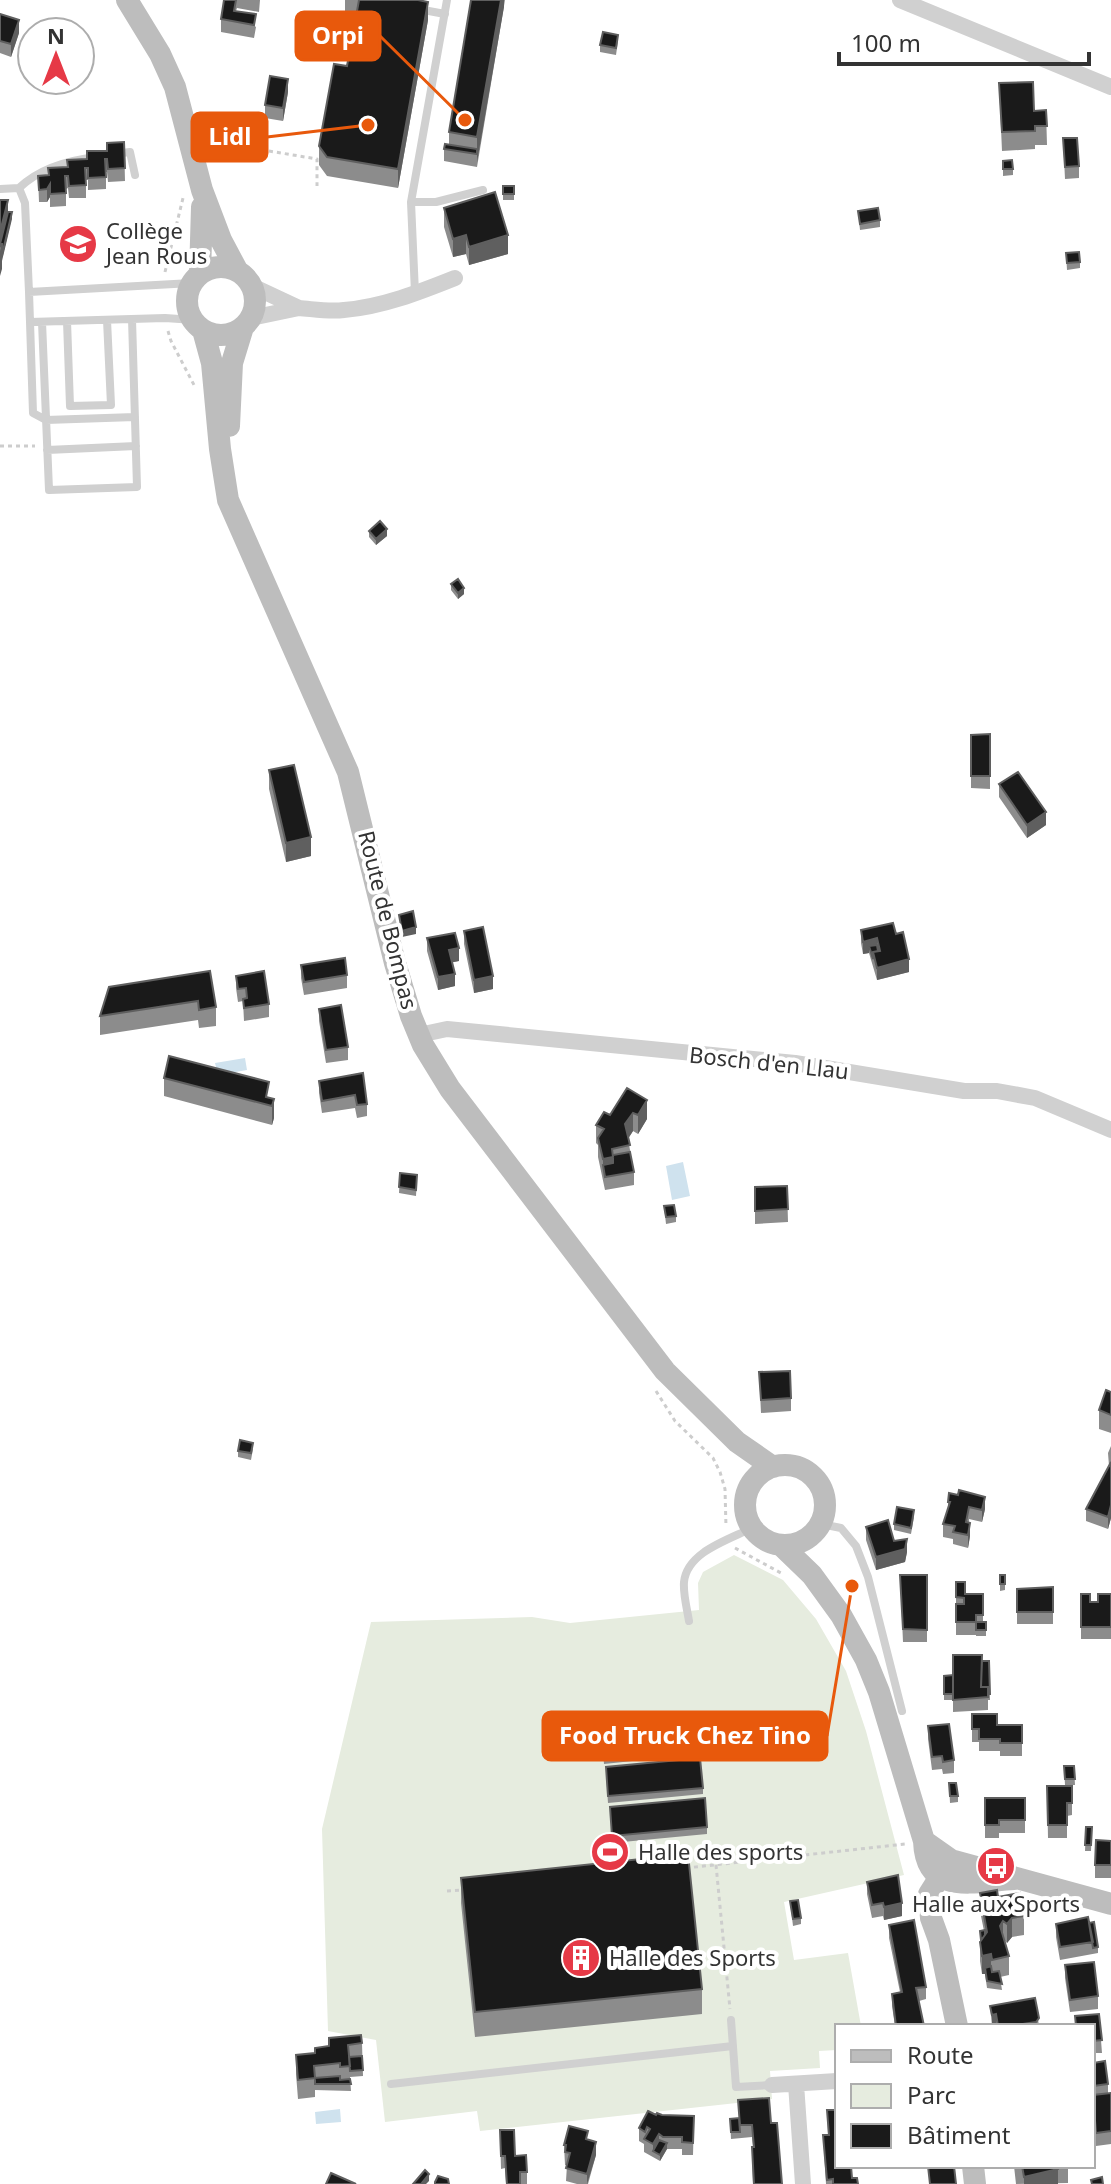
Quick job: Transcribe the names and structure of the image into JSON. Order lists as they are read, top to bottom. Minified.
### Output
{"streets":{"main road":["Route de Bompas"],"street":["Bosch d'en Llau"]},"crossings":[["Route de Bompas","Bosch d'en Llau"]],"places":{"other":["Orpi","Lidl","Food Truck Chez Tino"],"school or university":["Collège Jean Rous"],"sports":["Halle des sports"],"bus stop":["Halle aux Sports"],"building":["Halle des Sports"]},"legend":["Route","Parc","Bâtiment"],"scale_bar":"100 m","north":"top"}
